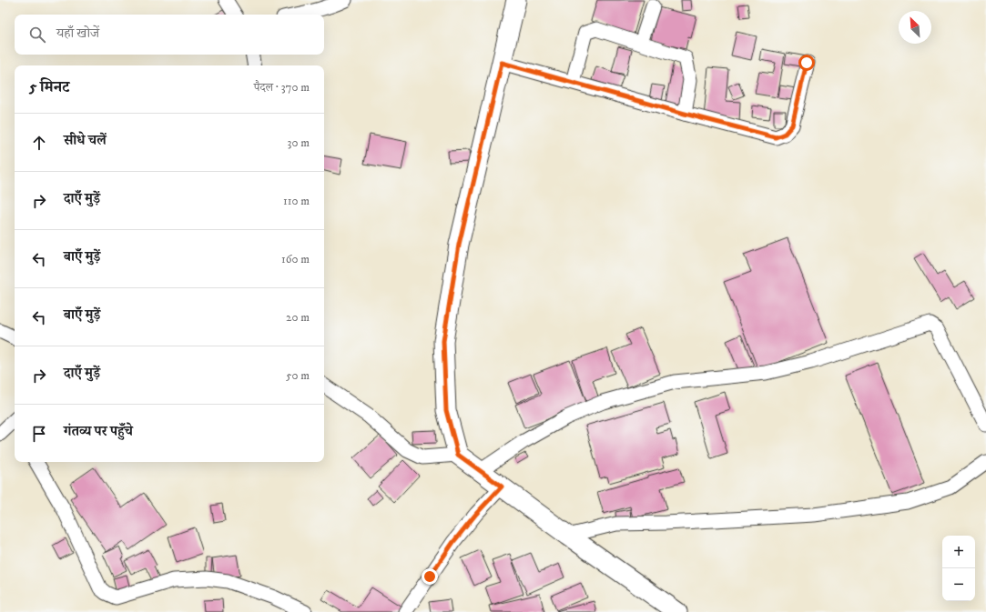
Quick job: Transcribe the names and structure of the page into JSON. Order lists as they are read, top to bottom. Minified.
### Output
{"north":"top left","page":{"search":"यहाँ खोजें","heading":["5 मिनट","पैदल · 370 m"],"list":[["सीधे चलें","30 m"],["दाएँ मुड़ें","110 m"],["बाएँ मुड़ें","160 m"],["बाएँ मुड़ें","20 m"],["दाएँ मुड़ें","50 m"],"गंतव्य पर पहुँचे"],"map_buttons":["+","−"]}}
